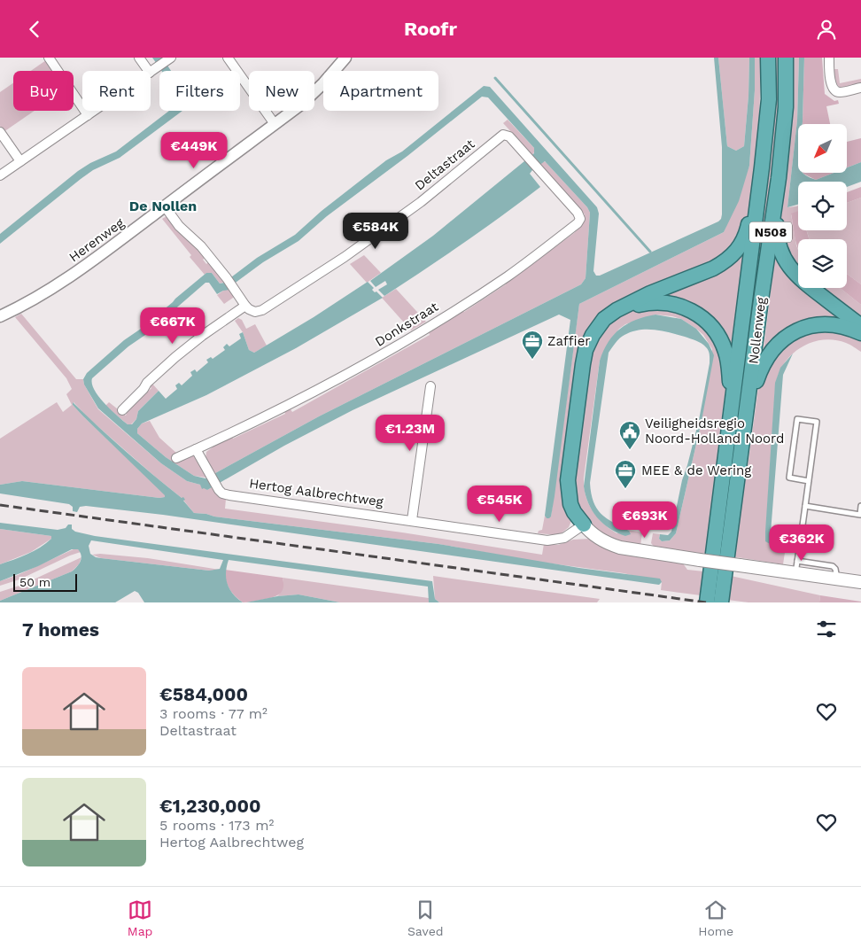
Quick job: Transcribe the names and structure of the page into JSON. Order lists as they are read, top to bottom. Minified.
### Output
{"streets":{"highway":["N508","Nollenweg"],"street":["Deltastraat","Herenweg","Donkstraat","Hertog Aalbrechtweg"]},"crossings":[["Deltastraat","Donkstraat"],["Donkstraat","Hertog Aalbrechtweg"]],"districts":["De Nollen"],"places":{"office":["Zaffier","MEE & de Wering"],"public building":["Veiligheidsregio Noord-Holland Noord"]},"scale_bar":"50 m","north":"bottom left","page":{"header":"Roofr","chip":["Buy","Rent","Filters","New","Apartment"],"price":["€449K","€584K","€667K","€1.23M","€545K","€693K","€362K"],"scale":"50 m","heading":"7 homes","list":[{"name":"€584,000","note":"3 rooms · 77 m² · Deltastraat"},{"name":"€1,230,000","note":"5 rooms · 173 m² · Hertog Aalbrechtweg"}],"tabs":["Map","Saved","Home"]}}
